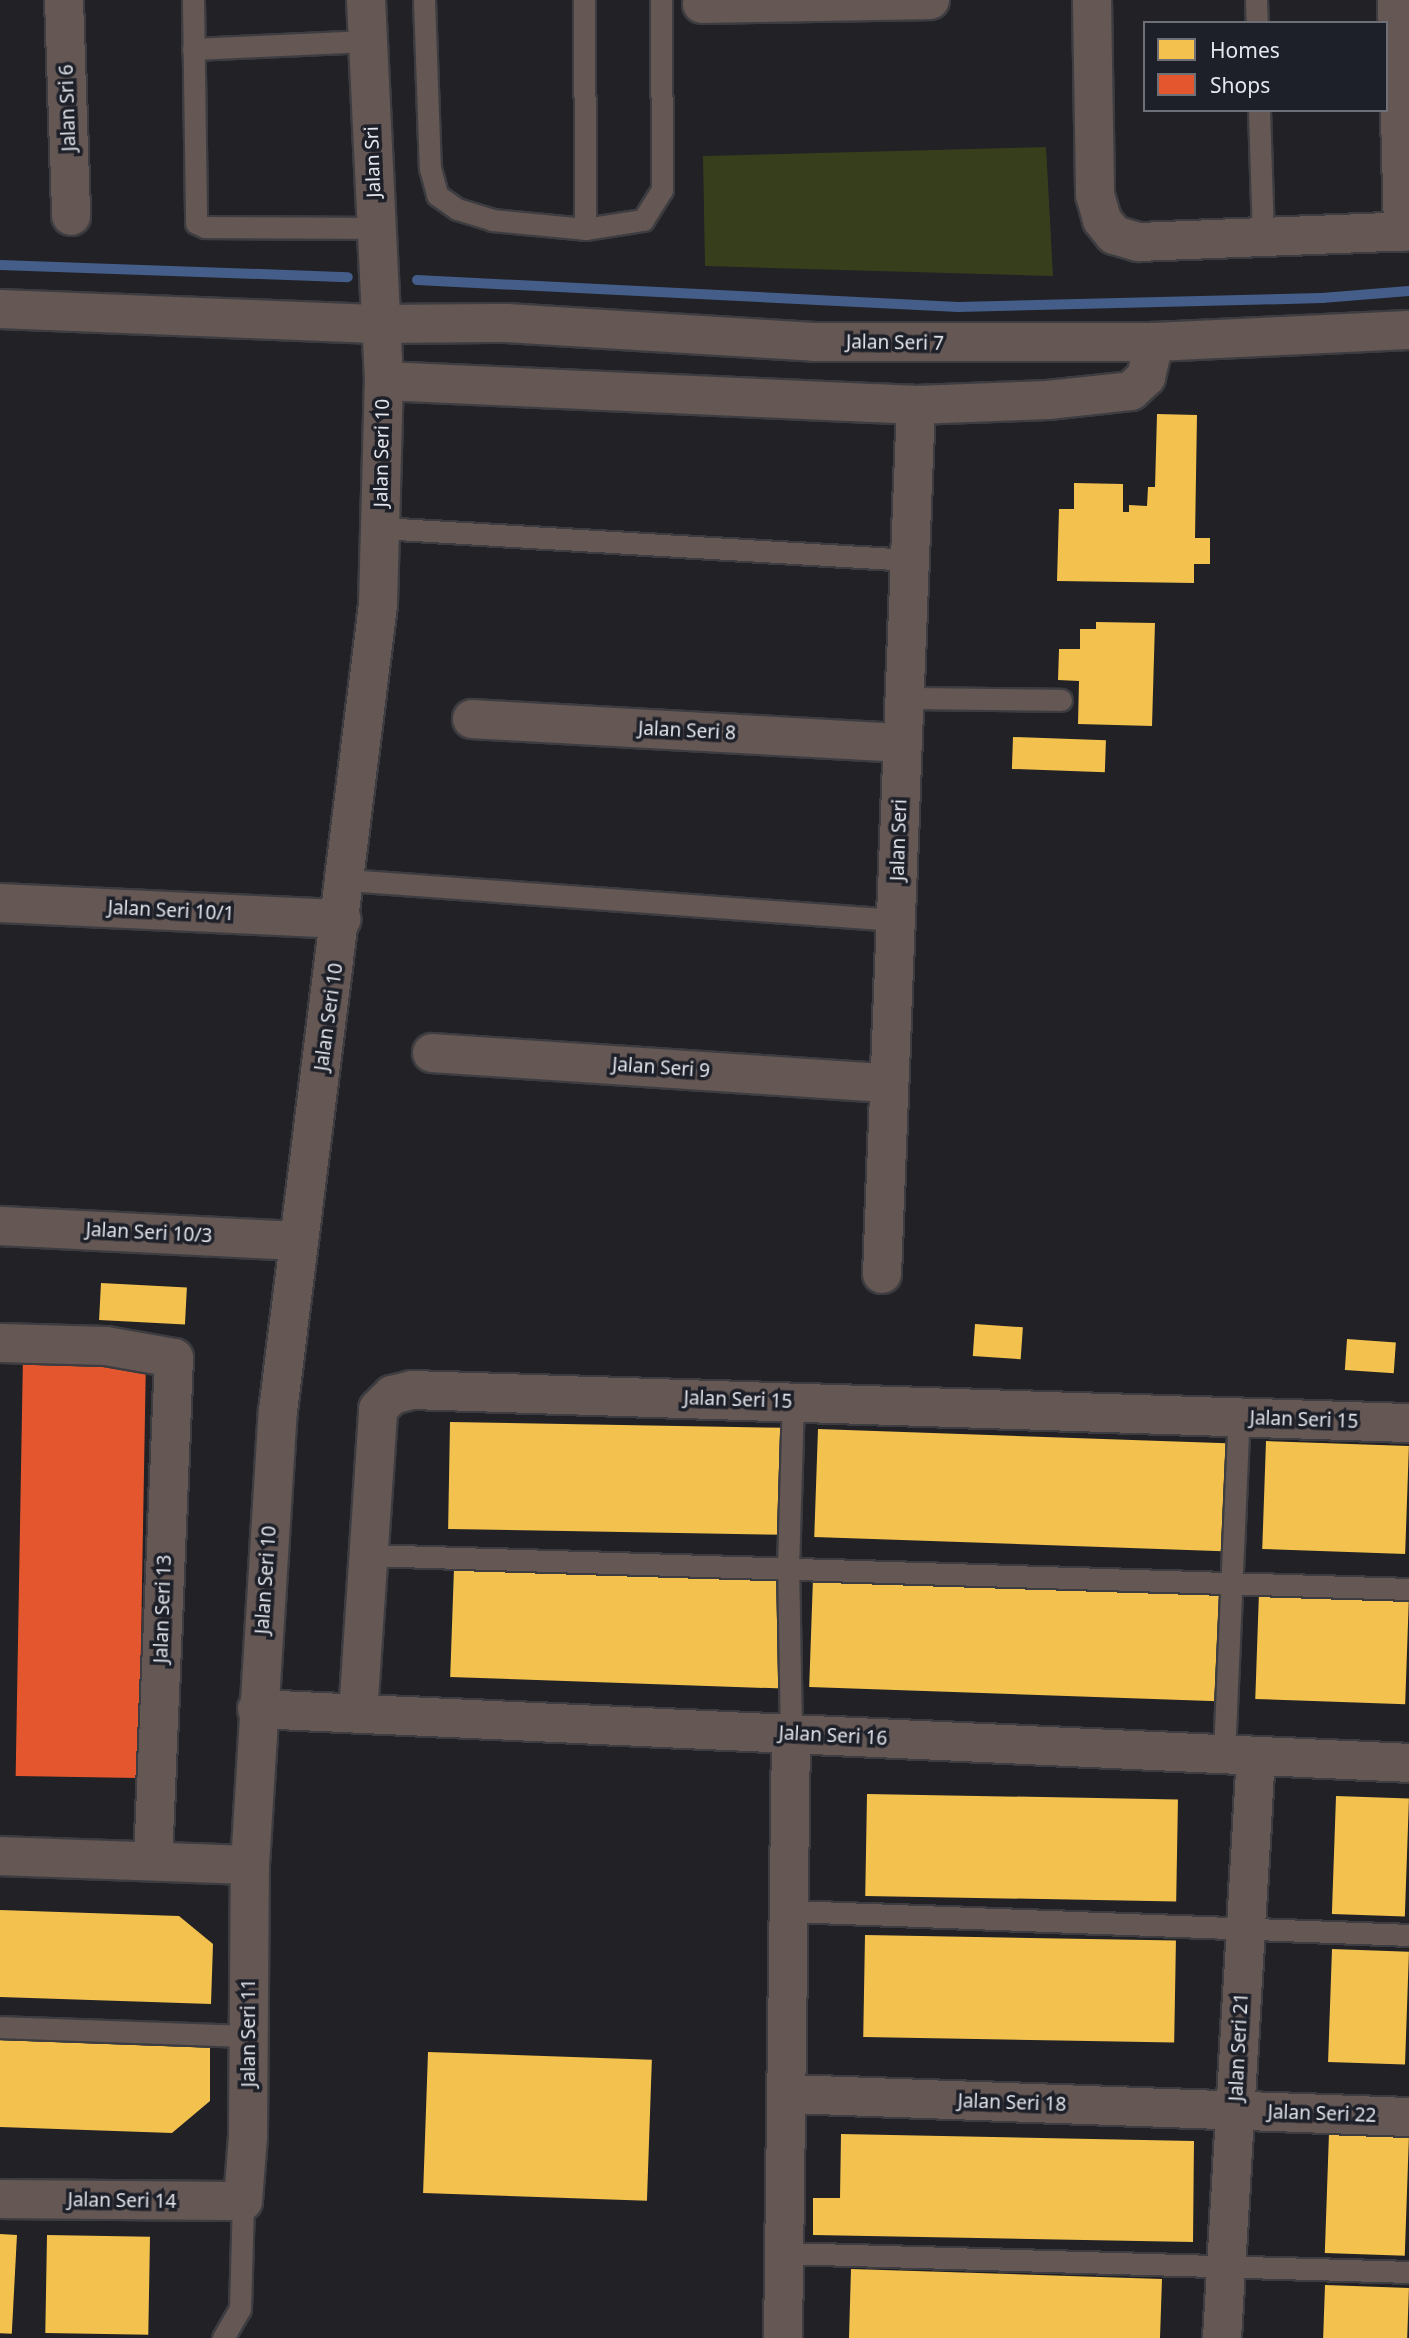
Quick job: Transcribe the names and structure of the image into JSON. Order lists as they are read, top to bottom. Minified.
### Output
{"streets":{"street":["Jalan Sri 6","Jalan Sri","Jalan Seri 7","Jalan Seri 10","Jalan Seri 8","Jalan Seri","Jalan Seri 10/1","Jalan Seri 9","Jalan Seri 10/3","Jalan Seri 15","Jalan Seri 13","Jalan Seri 16","Jalan Seri 11","Jalan Seri 21","Jalan Seri 18","Jalan Seri 22","Jalan Seri 14"]},"crossings":[["Jalan Sri","Jalan Seri 7"],["Jalan Sri","Jalan Seri 10"],["Jalan Seri 7","Jalan Seri 10"],["Jalan Seri 10","Jalan Seri 10/1"],["Jalan Seri 10","Jalan Seri 10/3"],["Jalan Seri 10","Jalan Seri 16"],["Jalan Seri 10","Jalan Seri 11"],["Jalan Seri 8","Jalan Seri"],["Jalan Seri","Jalan Seri 9"],["Jalan Seri 15","Jalan Seri 16"],["Jalan Seri 16","Jalan Seri 11"],["Jalan Seri 16","Jalan Seri 21"],["Jalan Seri 11","Jalan Seri 14"],["Jalan Seri 21","Jalan Seri 18"],["Jalan Seri 21","Jalan Seri 22"],["Jalan Seri 18","Jalan Seri 22"]],"legend":["Homes","Shops"]}
